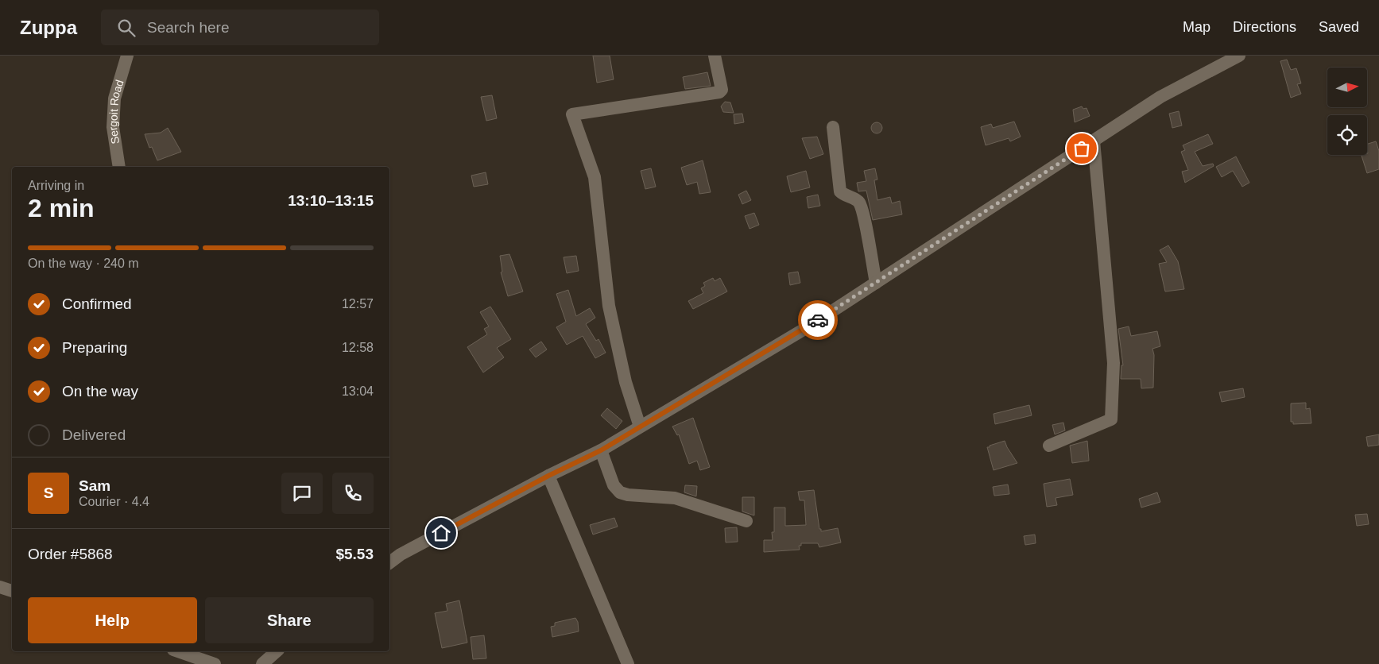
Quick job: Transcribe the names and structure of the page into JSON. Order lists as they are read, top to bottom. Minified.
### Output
{"streets":{"street":["Sergoit Road"]},"north":"right","page":{"header":"Zuppa","search":"Search here","nav":["Map","Directions","Saved"],"heading":["2 min","Arriving in","13:10–13:15"],"panel":["Sam","Courier · 4.4","Order #5868","$5.53"],"bar":"On the way · 240 m","list":[["Confirmed","12:57"],["Preparing","12:58"],["On the way","13:04"],"Delivered"],"round":"S","buttons":["Help","Share"]}}
